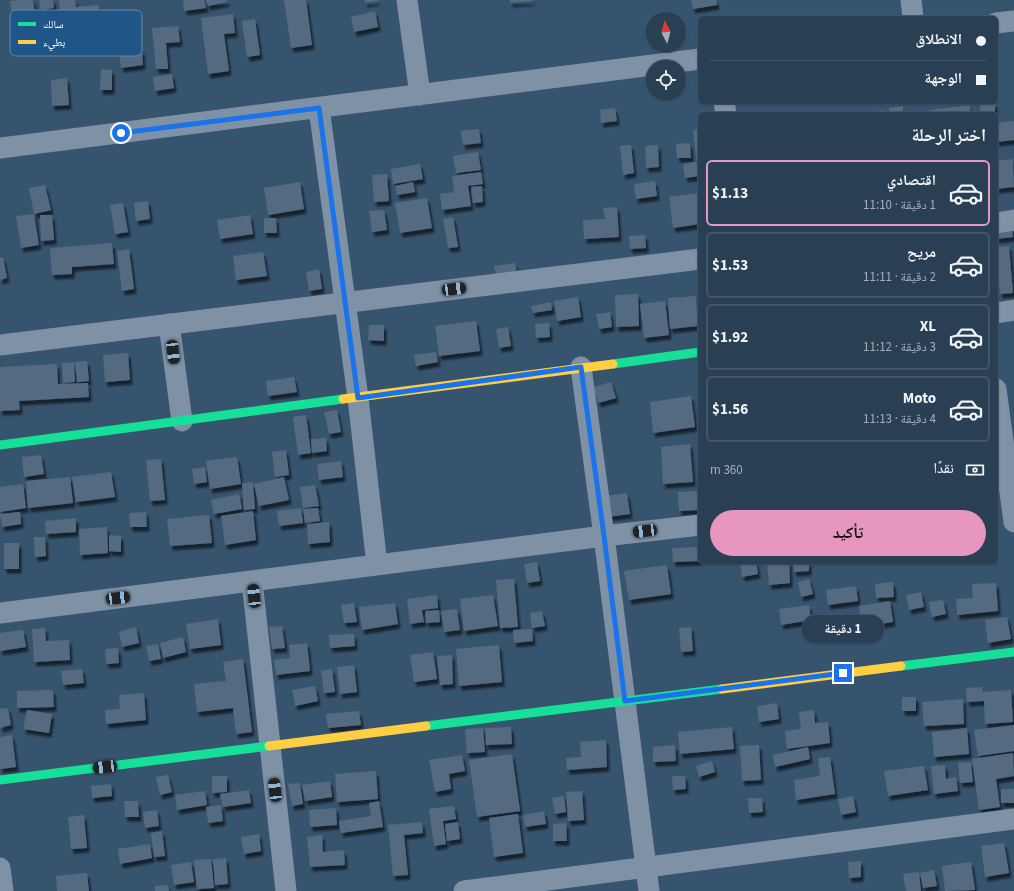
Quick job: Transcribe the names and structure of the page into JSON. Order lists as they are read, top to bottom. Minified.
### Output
{"legend":["سالك","بطيء"],"north":"top","page":{"banner":["الانطلاق","الوجهة"],"heading":"اختر الرحلة","list":[{"name":"اقتصادي","note":"1 دقيقة · 11:10","value":"$1.13"},{"name":"مريح","note":"2 دقيقة · 11:11","value":"$1.53"},{"name":"XL","note":"3 دقيقة · 11:12","value":"$1.92"},{"name":"Moto","note":"4 دقيقة · 11:13","value":"$1.56"}],"pay":["نقدًا","360 m"],"buttons":"تأكيد","bubble":"1 دقيقة"}}
